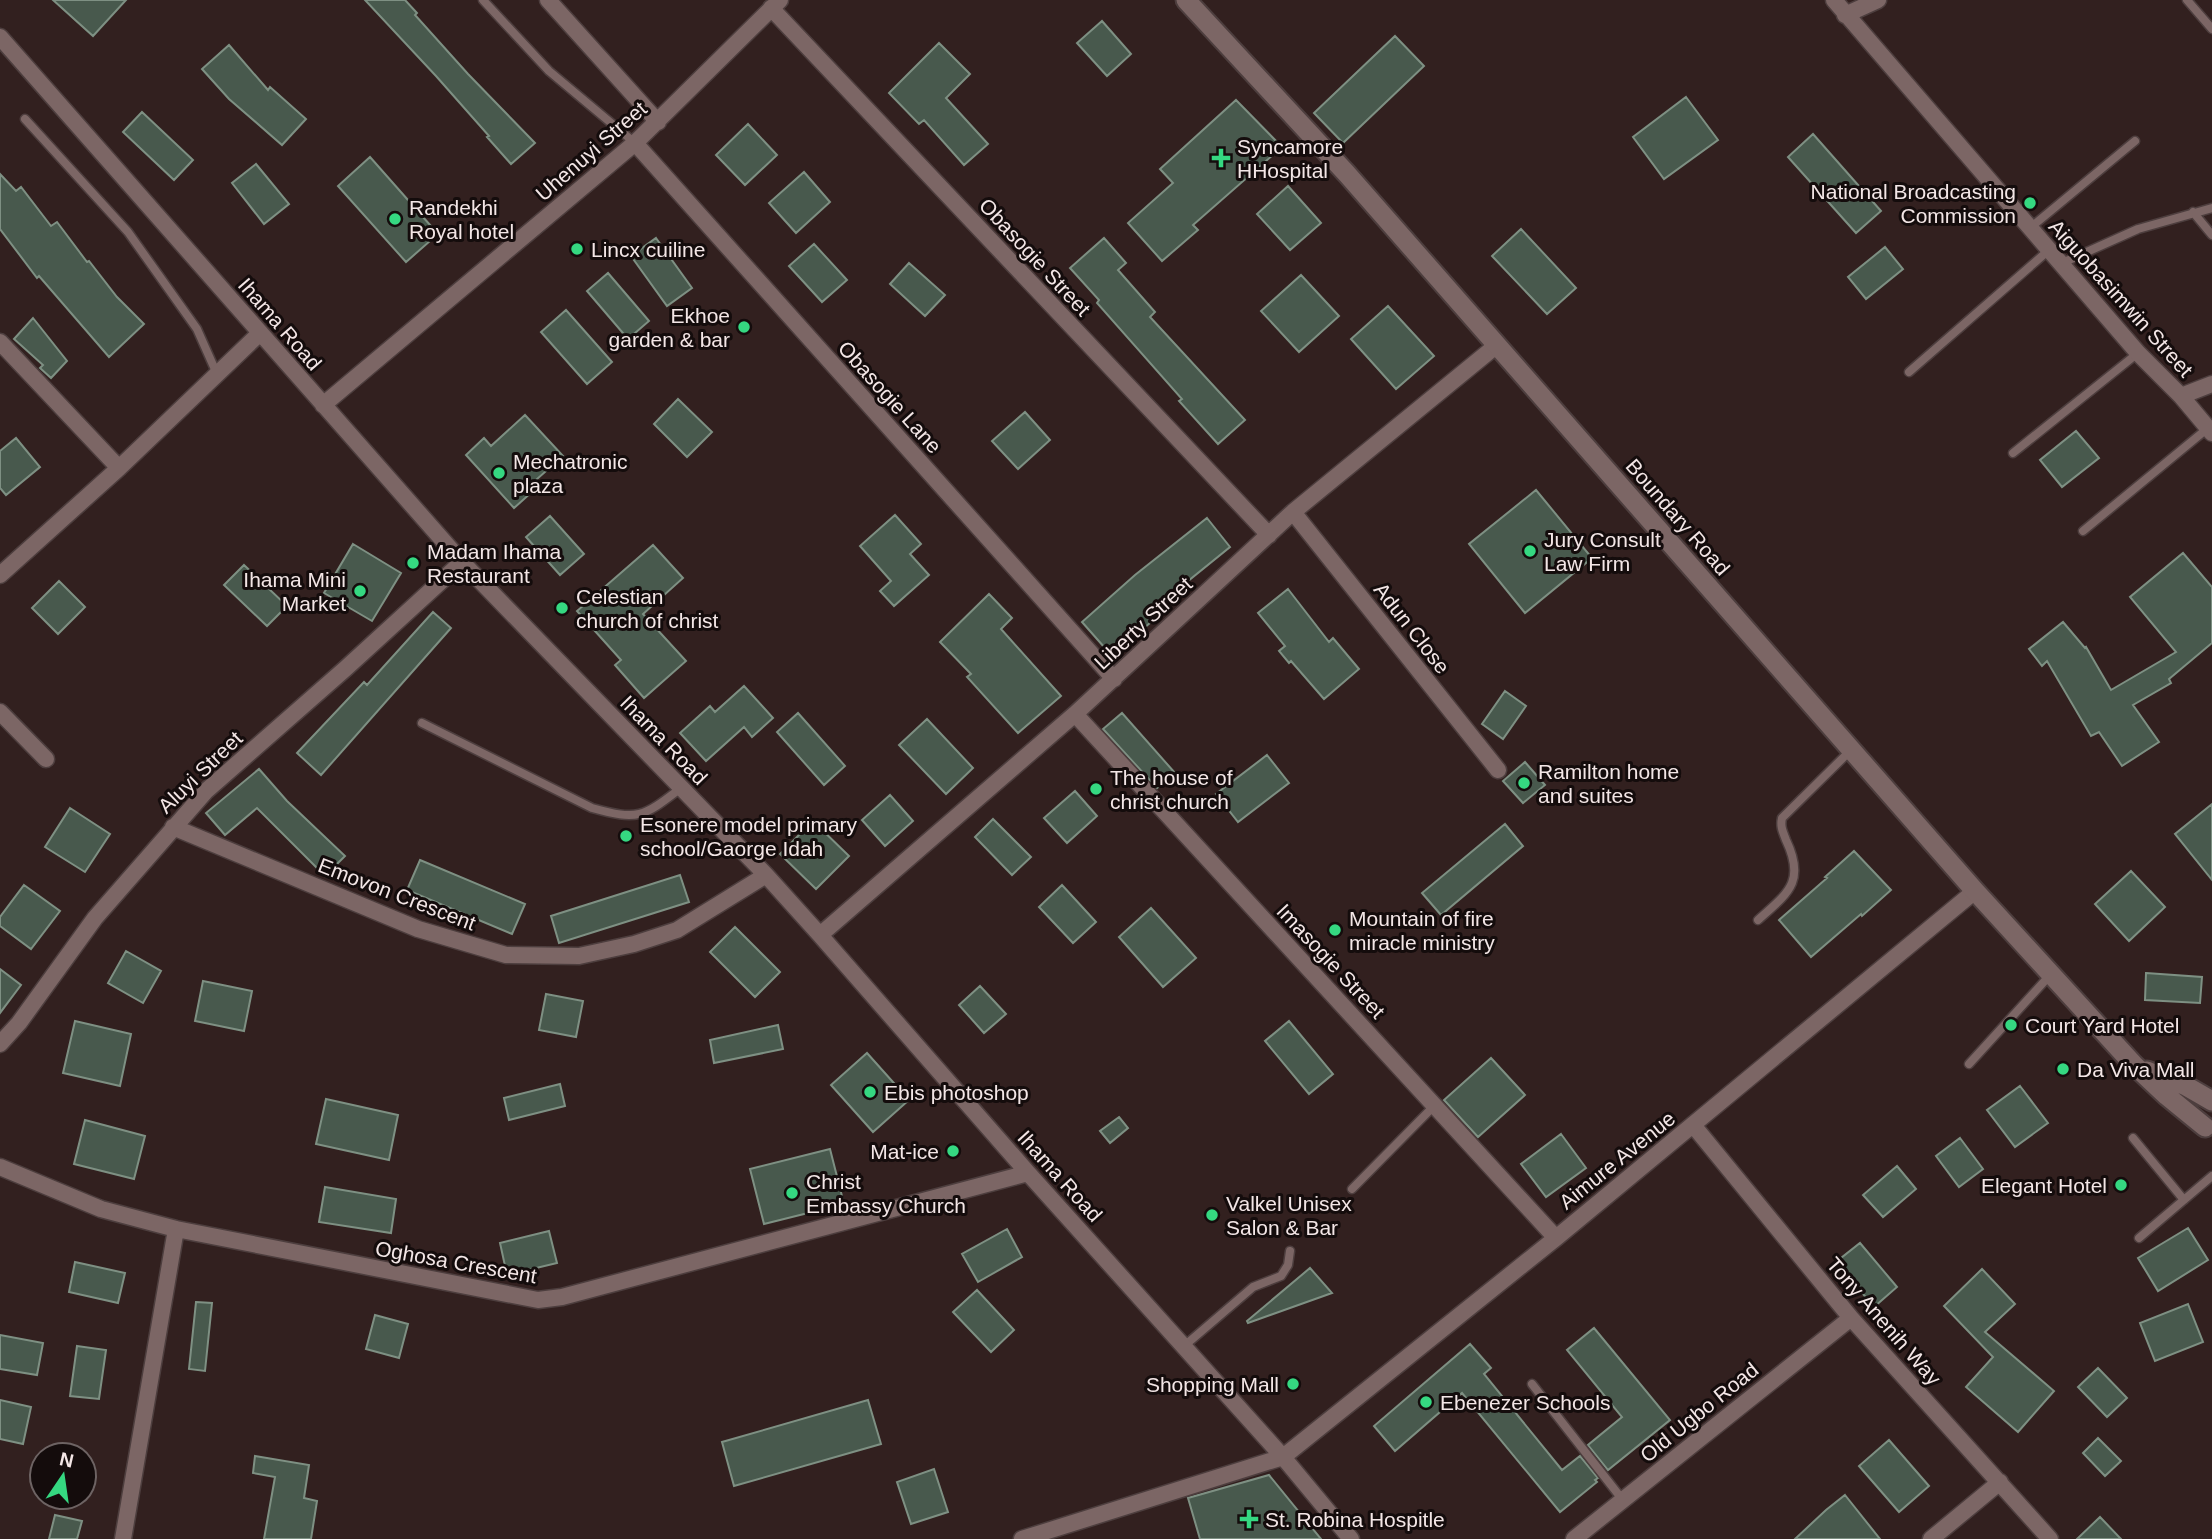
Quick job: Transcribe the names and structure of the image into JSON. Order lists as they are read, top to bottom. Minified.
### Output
{"streets":{"street":["Uhenuyi Street","Obasogie Street","Aiguobasimwin Street","Ihama Road","Obasogie Lane","Boundary Road","Liberty Street","Adun Close","Aluyi Street","Emovon Crescent","Imasogie Street","Aimure Avenue","Oghosa Crescent","Tony Anenih Way","Old Ugbo Road"]},"crossings":[["Uhenuyi Street","Obasogie Street"],["Uhenuyi Street","Ihama Road"],["Uhenuyi Street","Obasogie Lane"],["Obasogie Street","Liberty Street"],["Ihama Road","Liberty Street"],["Ihama Road","Aluyi Street"],["Ihama Road","Emovon Crescent"],["Ihama Road","Aimure Avenue"],["Ihama Road","Oghosa Crescent"],["Obasogie Lane","Liberty Street"],["Boundary Road","Liberty Street"],["Boundary Road","Aimure Avenue"],["Liberty Street","Adun Close"],["Liberty Street","Imasogie Street"],["Aluyi Street","Emovon Crescent"],["Imasogie Street","Aimure Avenue"],["Aimure Avenue","Tony Anenih Way"],["Tony Anenih Way","Old Ugbo Road"]],"places":{"health":["Syncamore HHospital","St. Robina Hospitle"],"other":["National Broadcasting Commission","Randekhi Royal hotel","Lincx cuiline","Ekhoe garden & bar","Mechatronic plaza","Jury Consult Law Firm","Madam Ihama Restaurant","Ihama Mini Market","Celestian church of christ","Ramilton home and suites","The house of christ church","Esonere model primary school/Gaorge Idah","Mountain of fire miracle ministry","Court Yard Hotel","Da Viva Mall","Ebis photoshop","Mat-ice","Elegant Hotel","Christ Embassy Church","Valkel Unisex Salon & Bar","Shopping Mall","Ebenezer Schools"]},"north":"top"}
